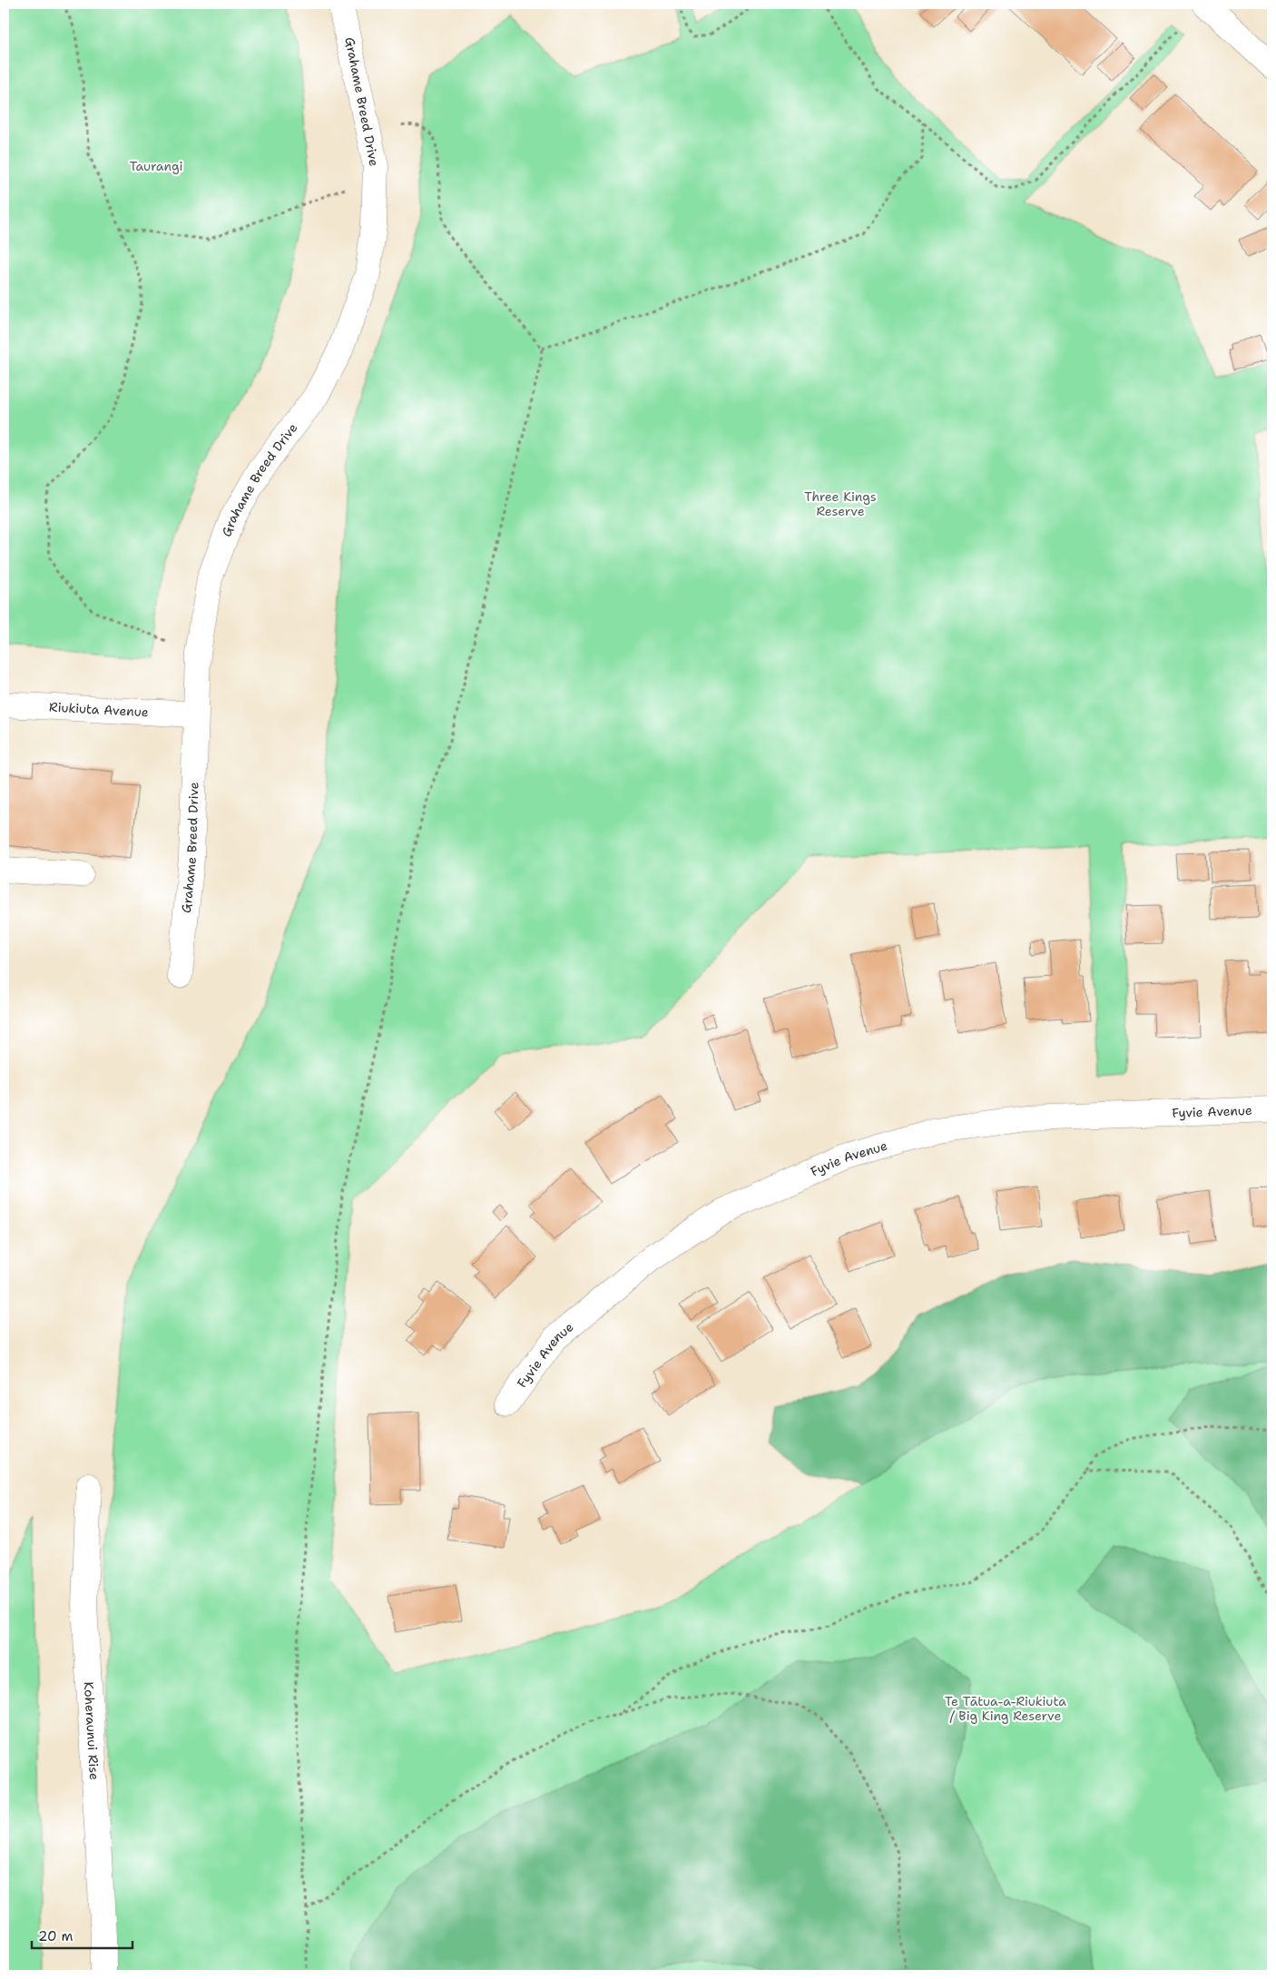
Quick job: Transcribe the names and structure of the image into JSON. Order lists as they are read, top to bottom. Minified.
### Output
{"streets":{"street":["Grahame Breed Drive","Riukiuta Avenue","Fyvie Avenue","Koheraunui Rise"]},"crossings":[["Grahame Breed Drive","Riukiuta Avenue"]],"parks":["Taurangi","Three Kings Reserve","Te Tātua-a-Riukiuta / Big King Reserve"],"scale_bar":"20 m"}
